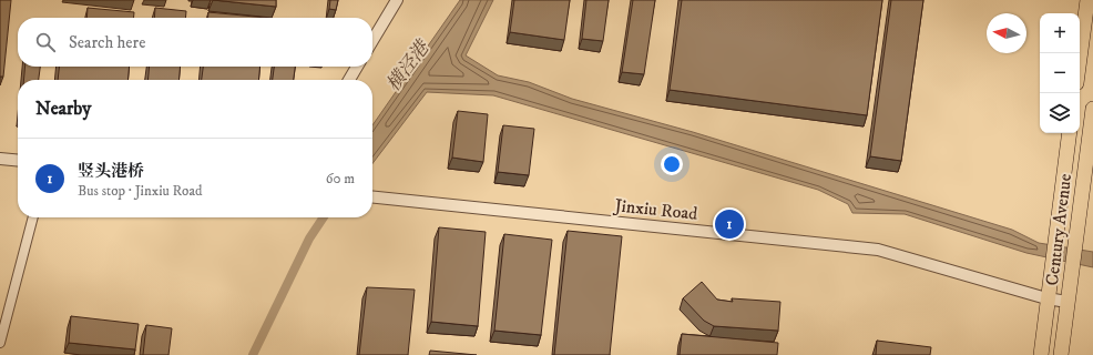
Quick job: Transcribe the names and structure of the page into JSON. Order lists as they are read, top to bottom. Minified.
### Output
{"streets":{"main road":["Century Avenue"],"street":["Jinxiu Road"]},"crossings":[["Jinxiu Road","Century Avenue"]],"water":["横泾港"],"north":"left","page":{"map_buttons":["+","−"],"search":"Search here","heading":"Nearby","list":[{"mark":"1","name":"竖头港桥","note":"Bus stop · Jinxiu Road","value":"60 m"}],"pins":"1"}}
